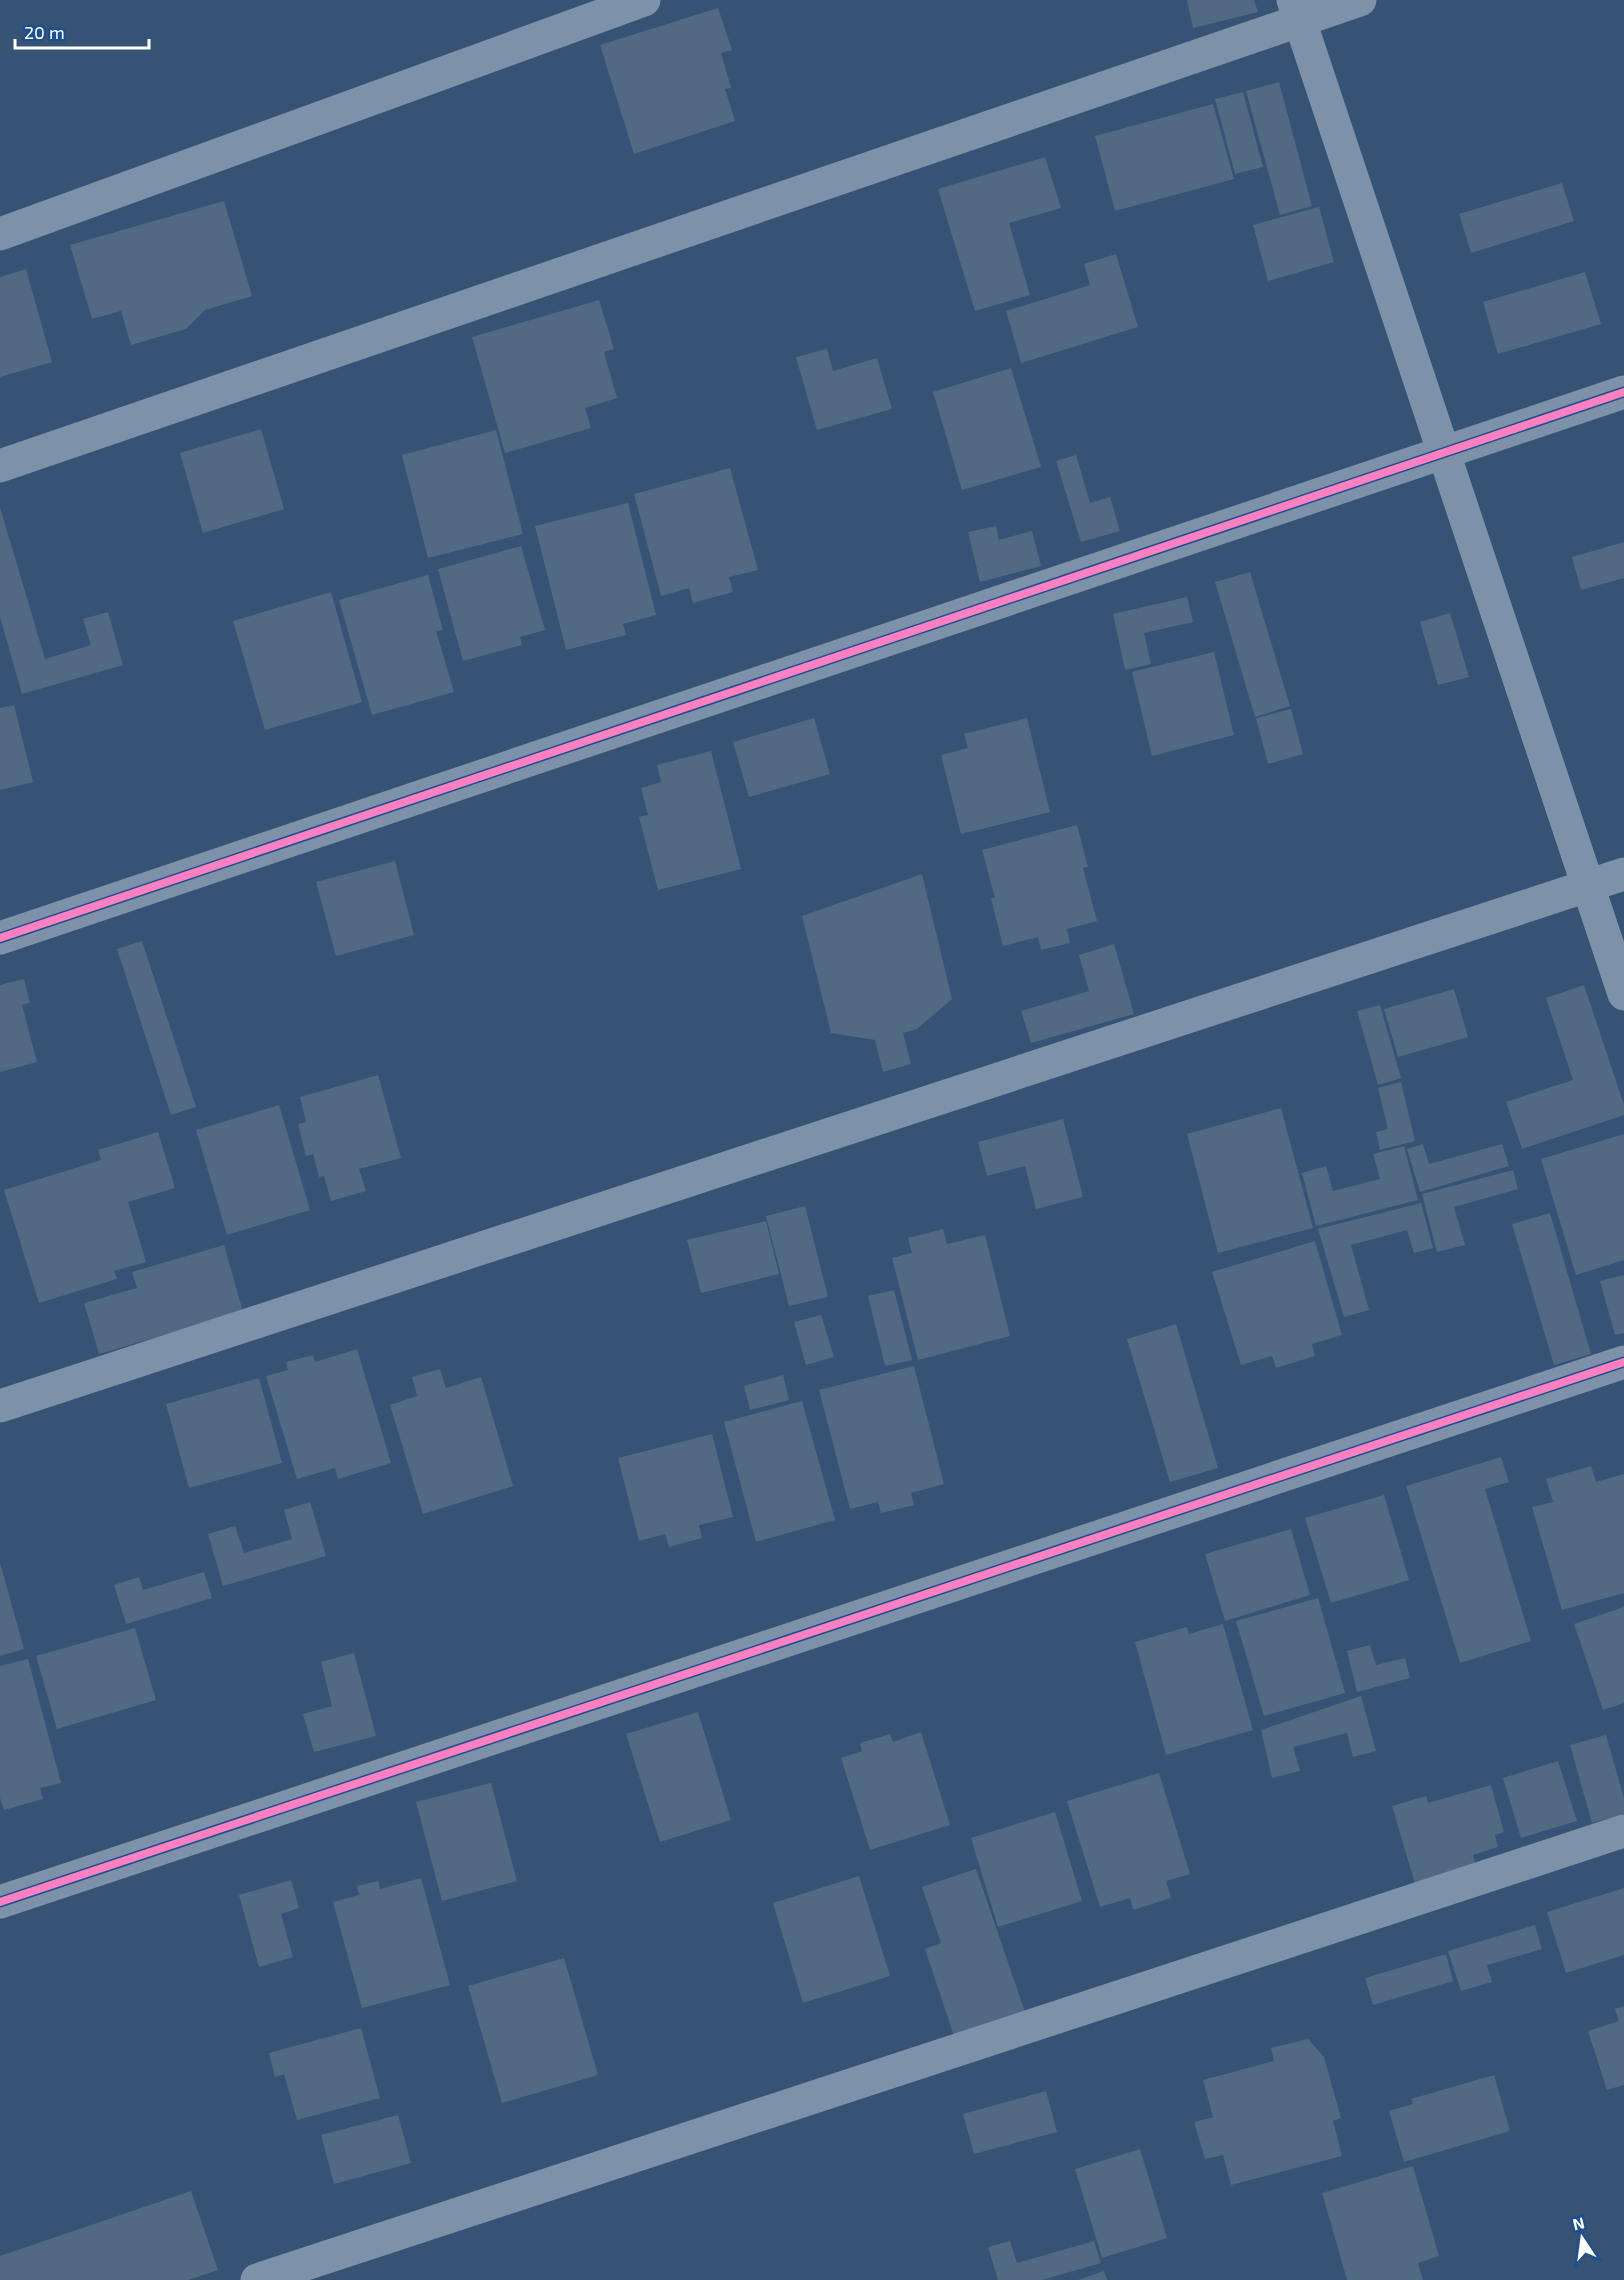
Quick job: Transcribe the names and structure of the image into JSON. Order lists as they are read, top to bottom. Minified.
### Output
{"scale_bar":"20 m","north":"top"}
